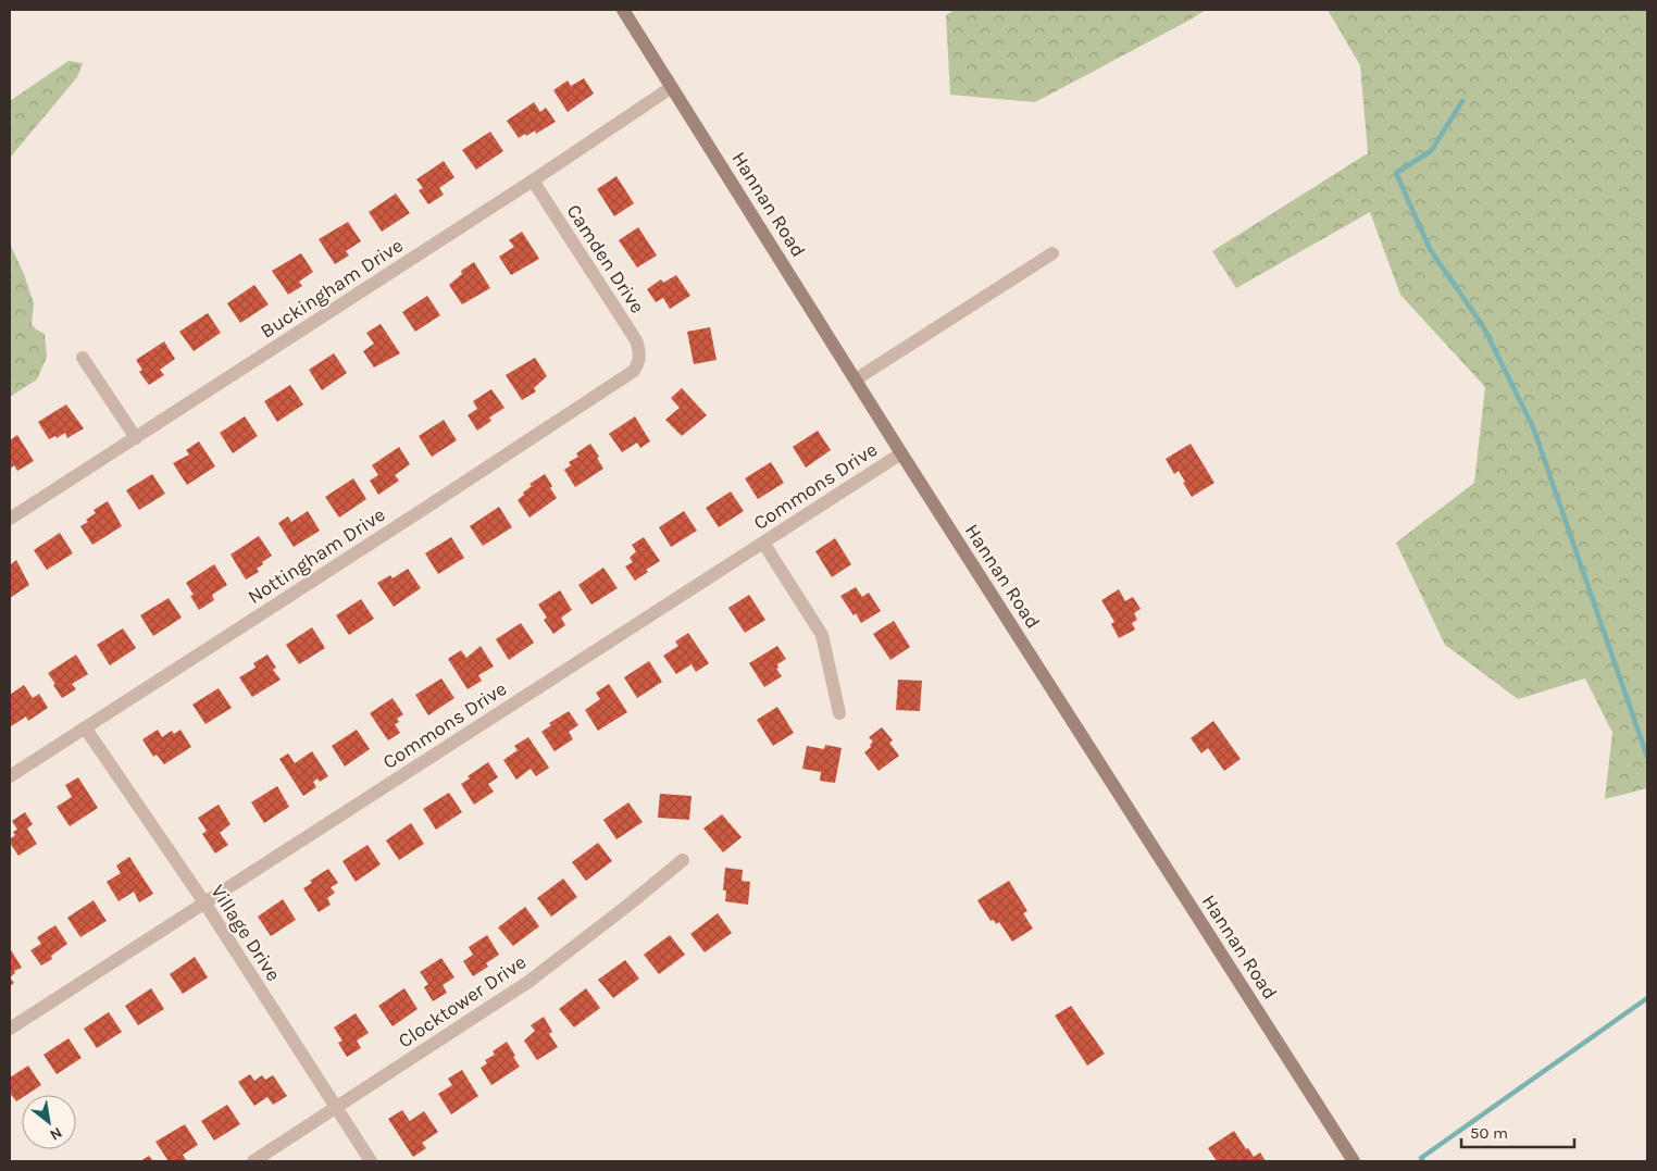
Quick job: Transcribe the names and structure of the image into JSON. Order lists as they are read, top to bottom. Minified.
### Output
{"streets":{"street":["Hannan Road","Camden Drive","Buckingham Drive","Commons Drive","Nottingham Drive","Village Drive","Clocktower Drive"]},"crossings":[["Hannan Road","Buckingham Drive"],["Hannan Road","Commons Drive"],["Camden Drive","Buckingham Drive"],["Camden Drive","Nottingham Drive"],["Commons Drive","Village Drive"],["Nottingham Drive","Village Drive"],["Village Drive","Clocktower Drive"]],"scale_bar":"50 m","north":"bottom right"}
